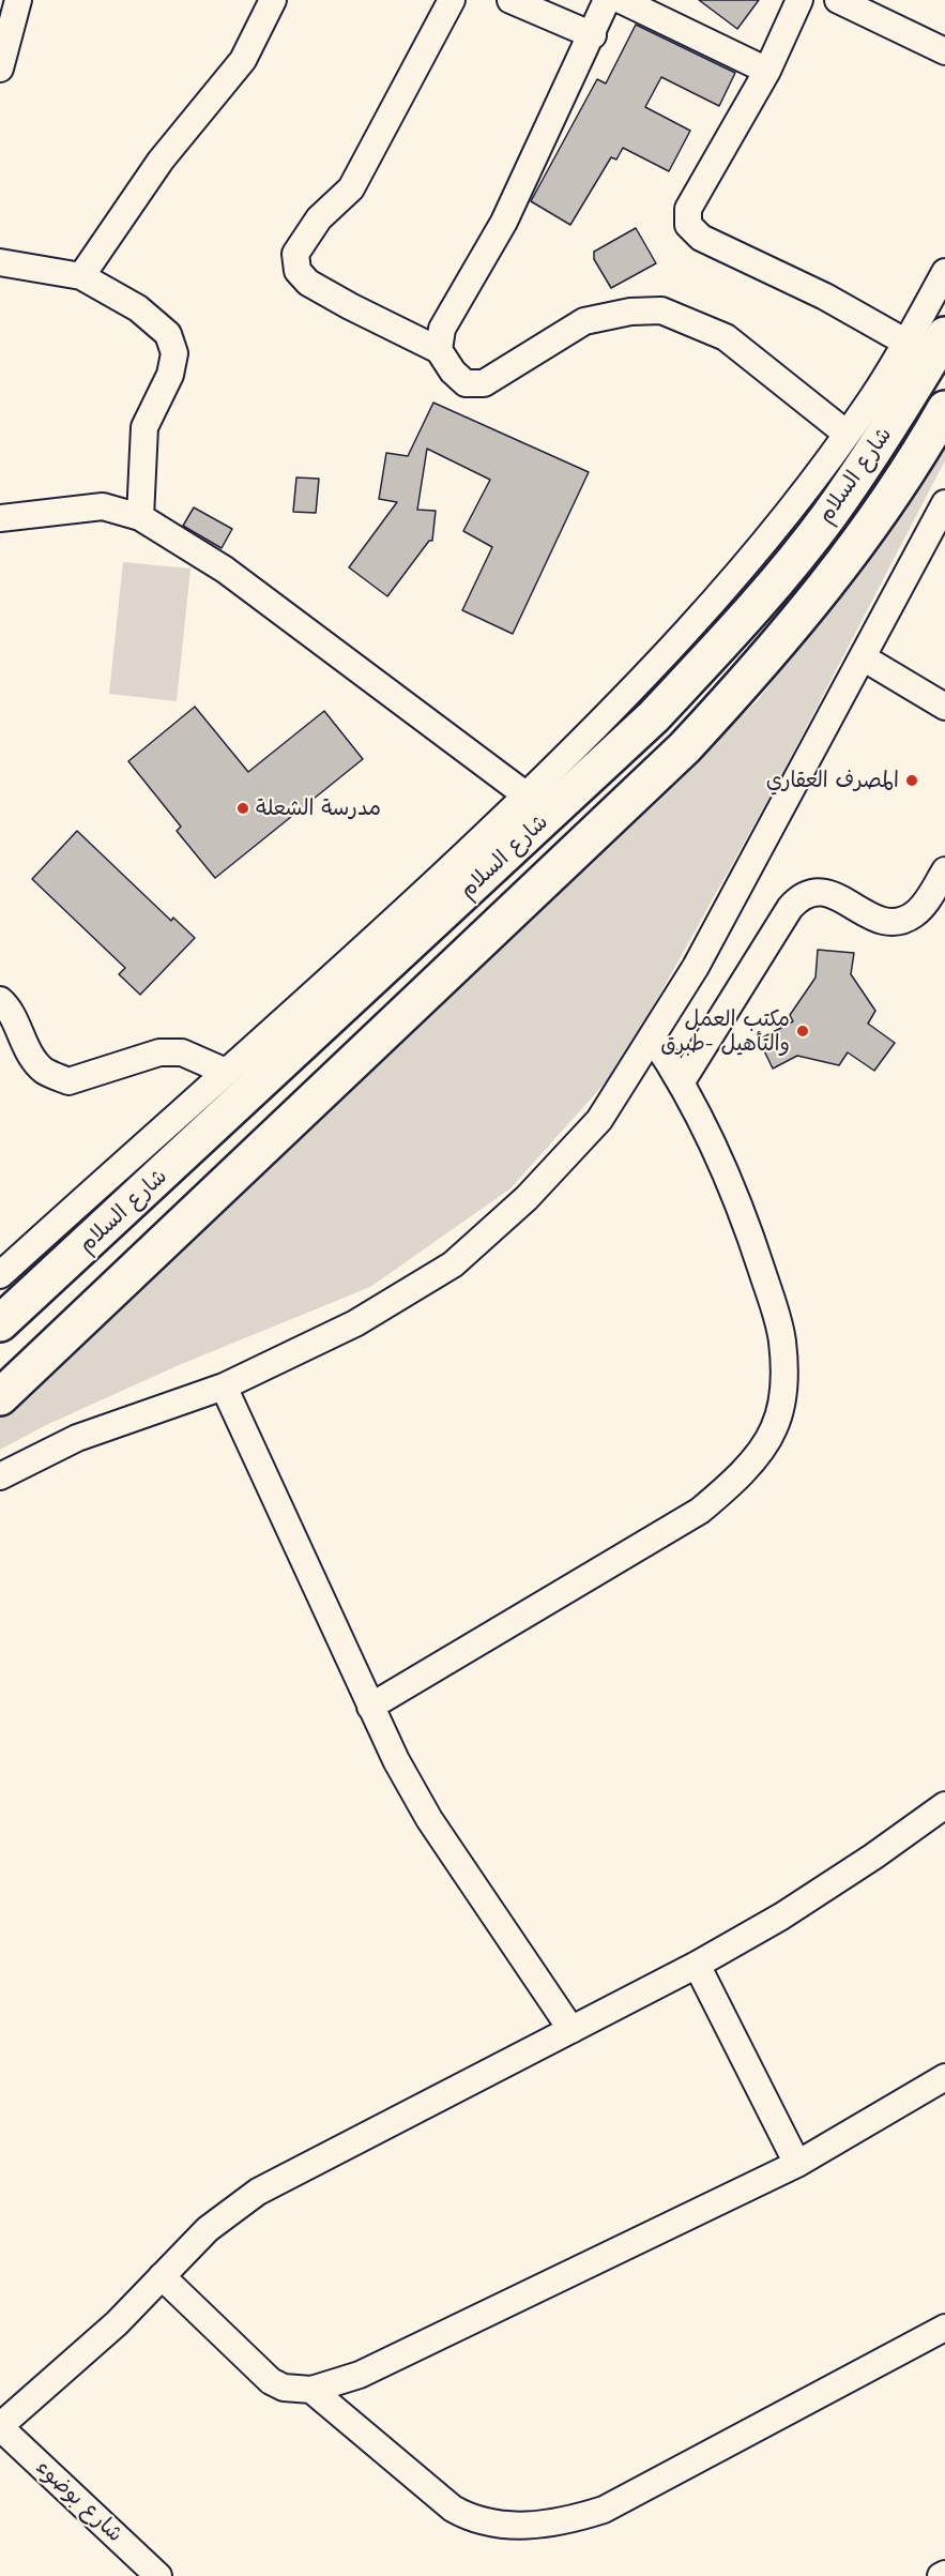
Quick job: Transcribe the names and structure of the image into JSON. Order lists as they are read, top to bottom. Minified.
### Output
{"streets":{"highway":["شارع السلام"],"street":["شارع بوضوء"]},"places":["المصرف العقاري","مدرسة الشعلة","مكتب العمل والتأهيل -طبرق"]}
